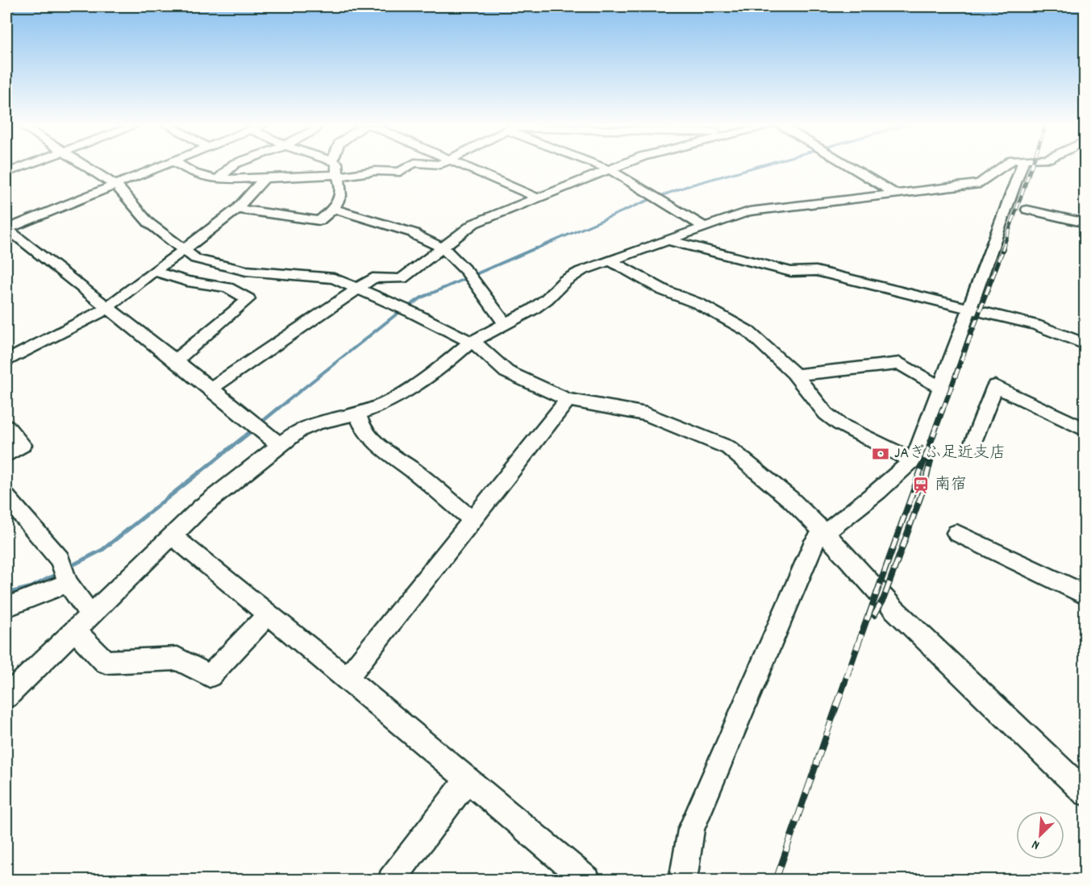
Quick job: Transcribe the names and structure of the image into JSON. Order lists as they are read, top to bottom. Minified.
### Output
{"places":{"bank":["JAぎふ足近支店"],"station":["南宿"]},"north":"bottom left"}
